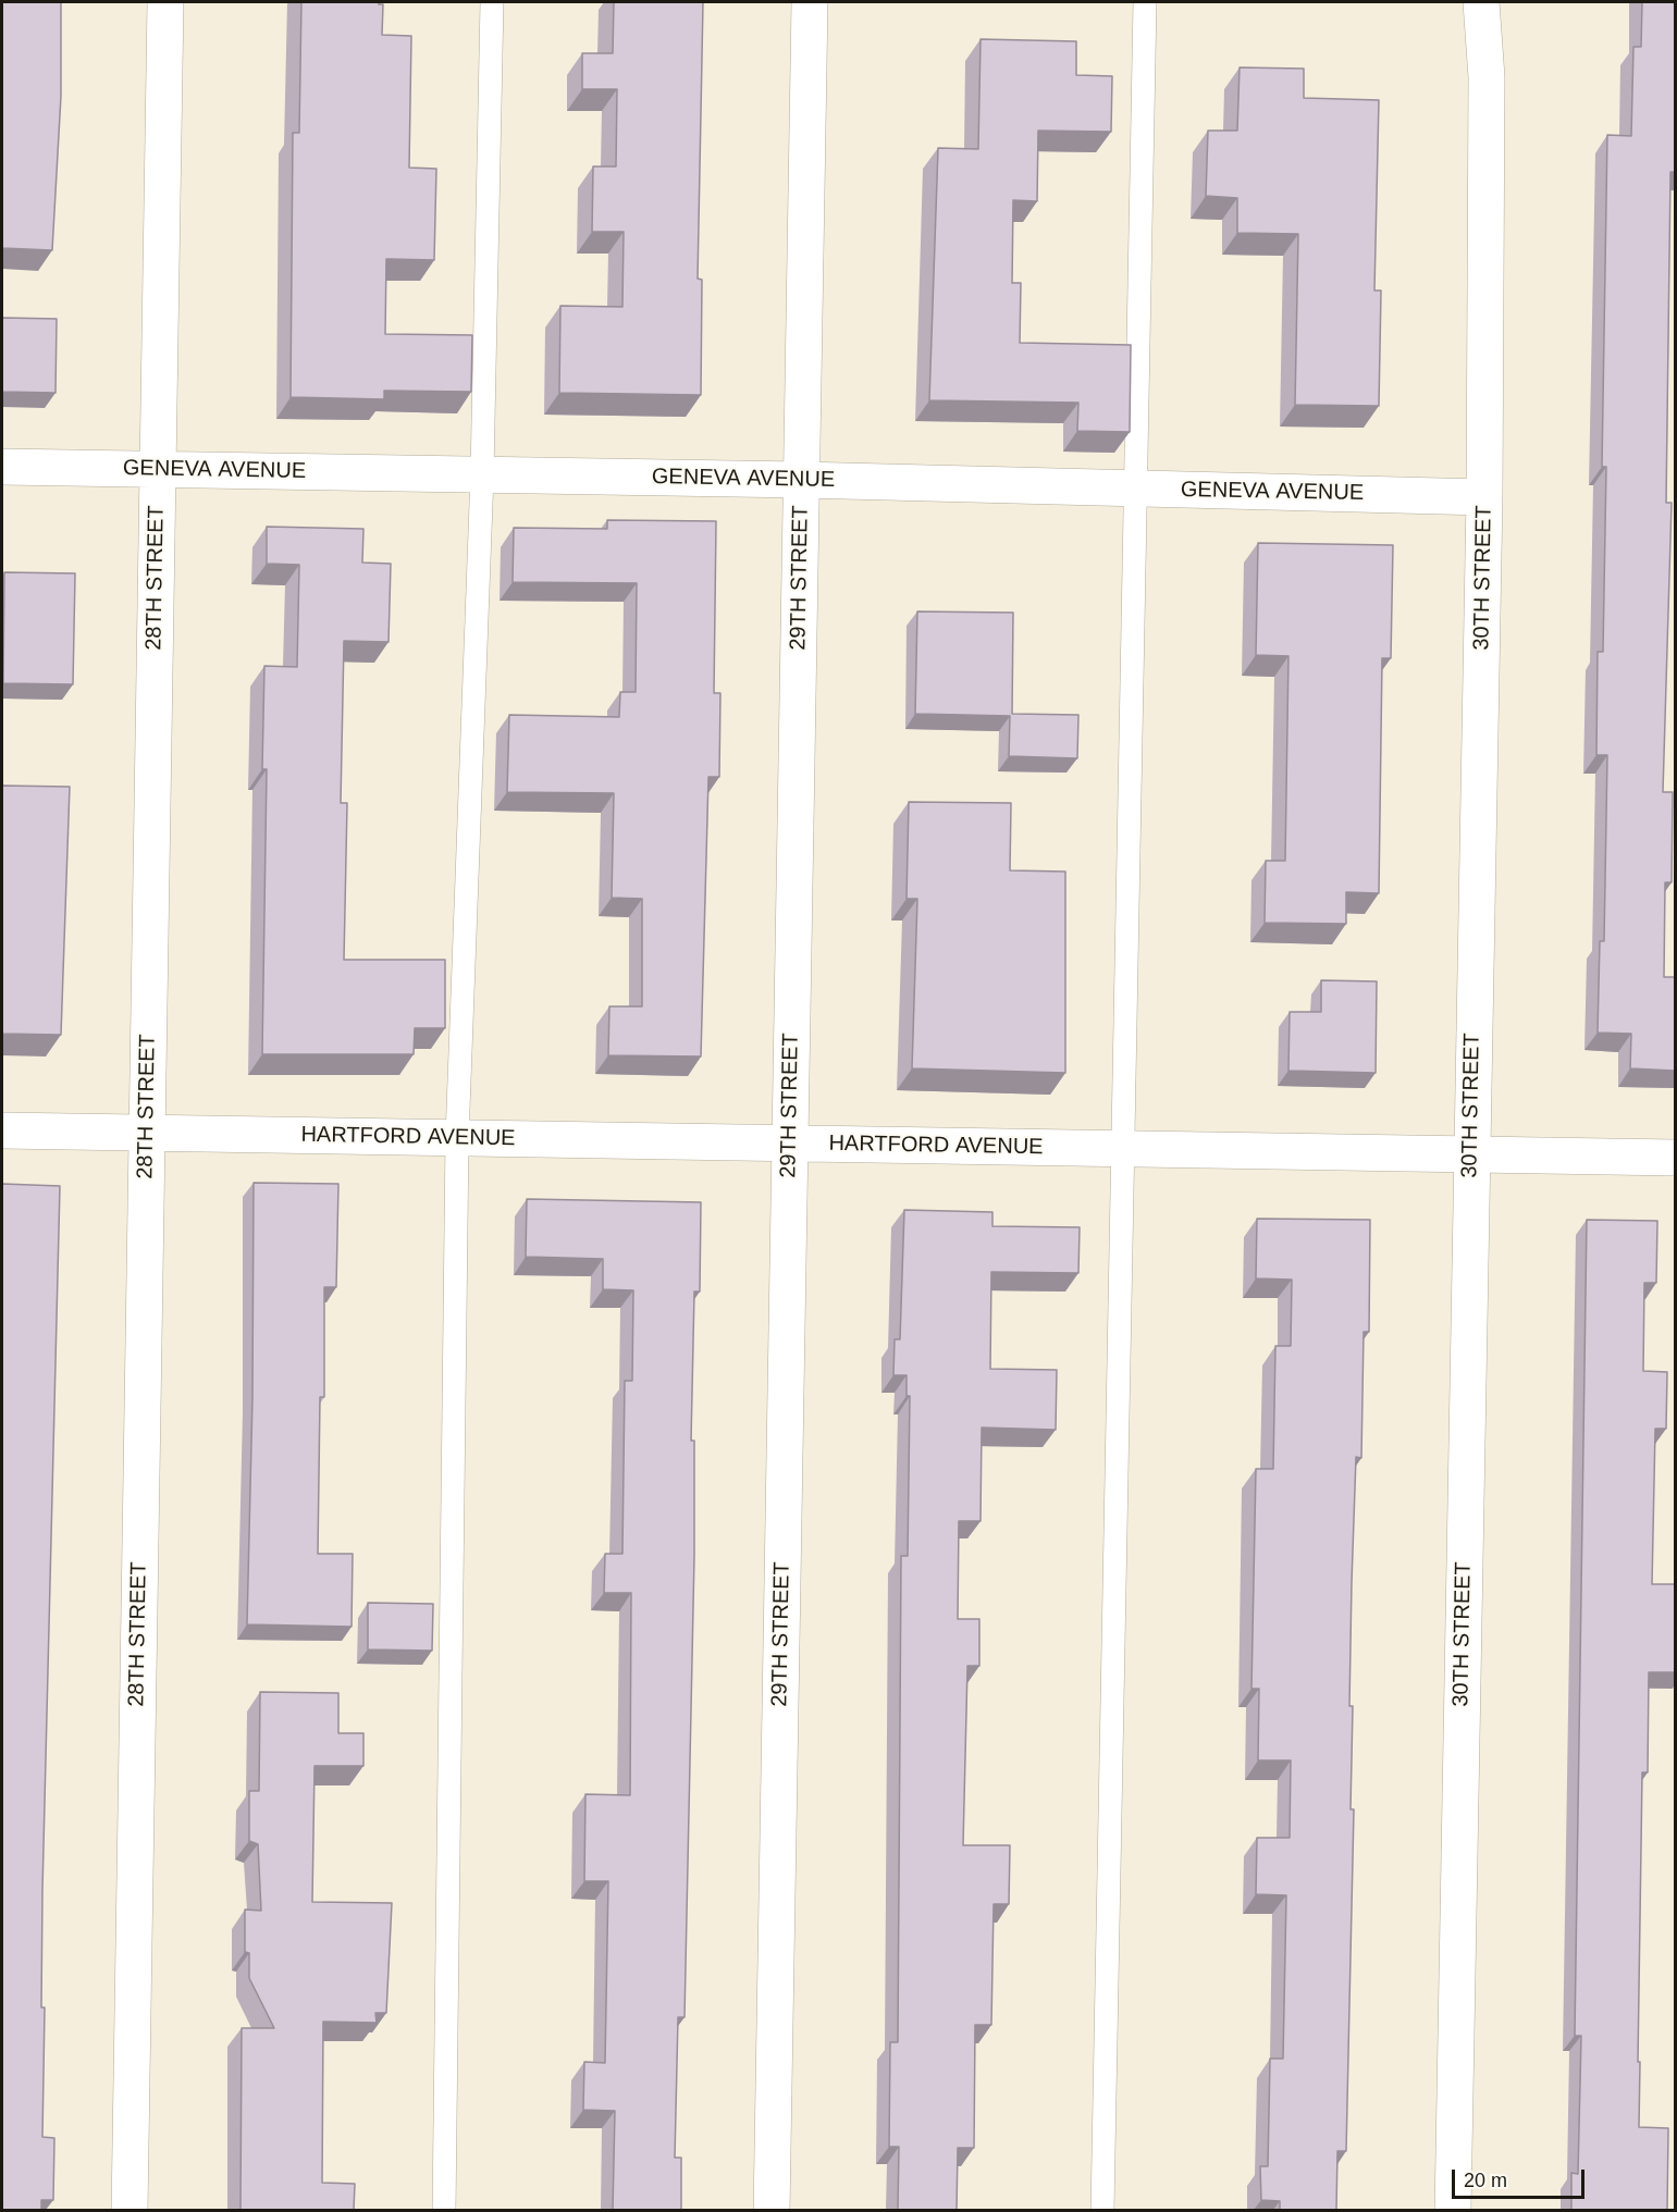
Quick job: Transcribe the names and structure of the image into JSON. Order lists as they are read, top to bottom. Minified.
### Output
{"streets":{"street":["GENEVA AVENUE","28TH STREET","29TH STREET","30TH STREET","HARTFORD AVENUE"]},"crossings":[["GENEVA AVENUE","28TH STREET"],["GENEVA AVENUE","29TH STREET"],["GENEVA AVENUE","30TH STREET"],["28TH STREET","HARTFORD AVENUE"],["29TH STREET","HARTFORD AVENUE"],["30TH STREET","HARTFORD AVENUE"]],"scale_bar":"20 m"}
